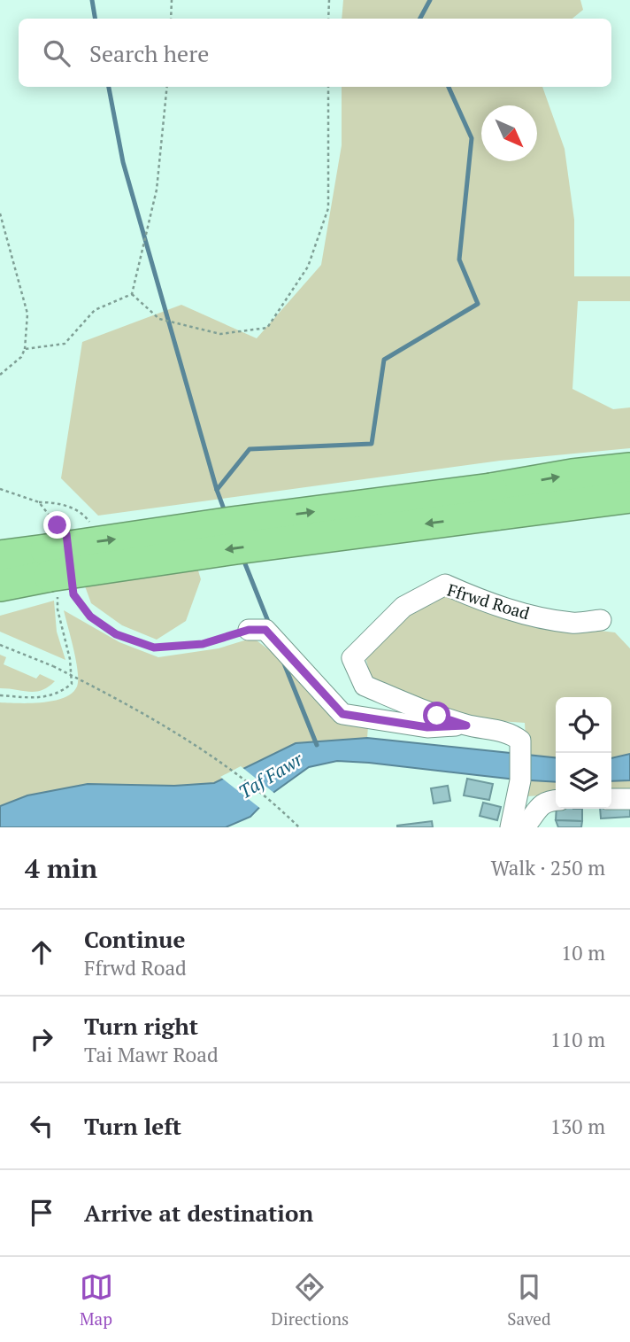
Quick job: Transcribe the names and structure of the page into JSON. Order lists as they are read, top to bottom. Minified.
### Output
{"streets":{"street":["Ffrwd Road"]},"water":["Taf Fawr"],"north":"bottom right","page":{"search":"Search here","heading":["4 min","Walk · 250 m"],"list":[["Continue","Ffrwd Road","10 m"],["Turn right","Tai Mawr Road","110 m"],["Turn left","130 m"],"Arrive at destination"],"nav":["Map","Directions","Saved"]}}
